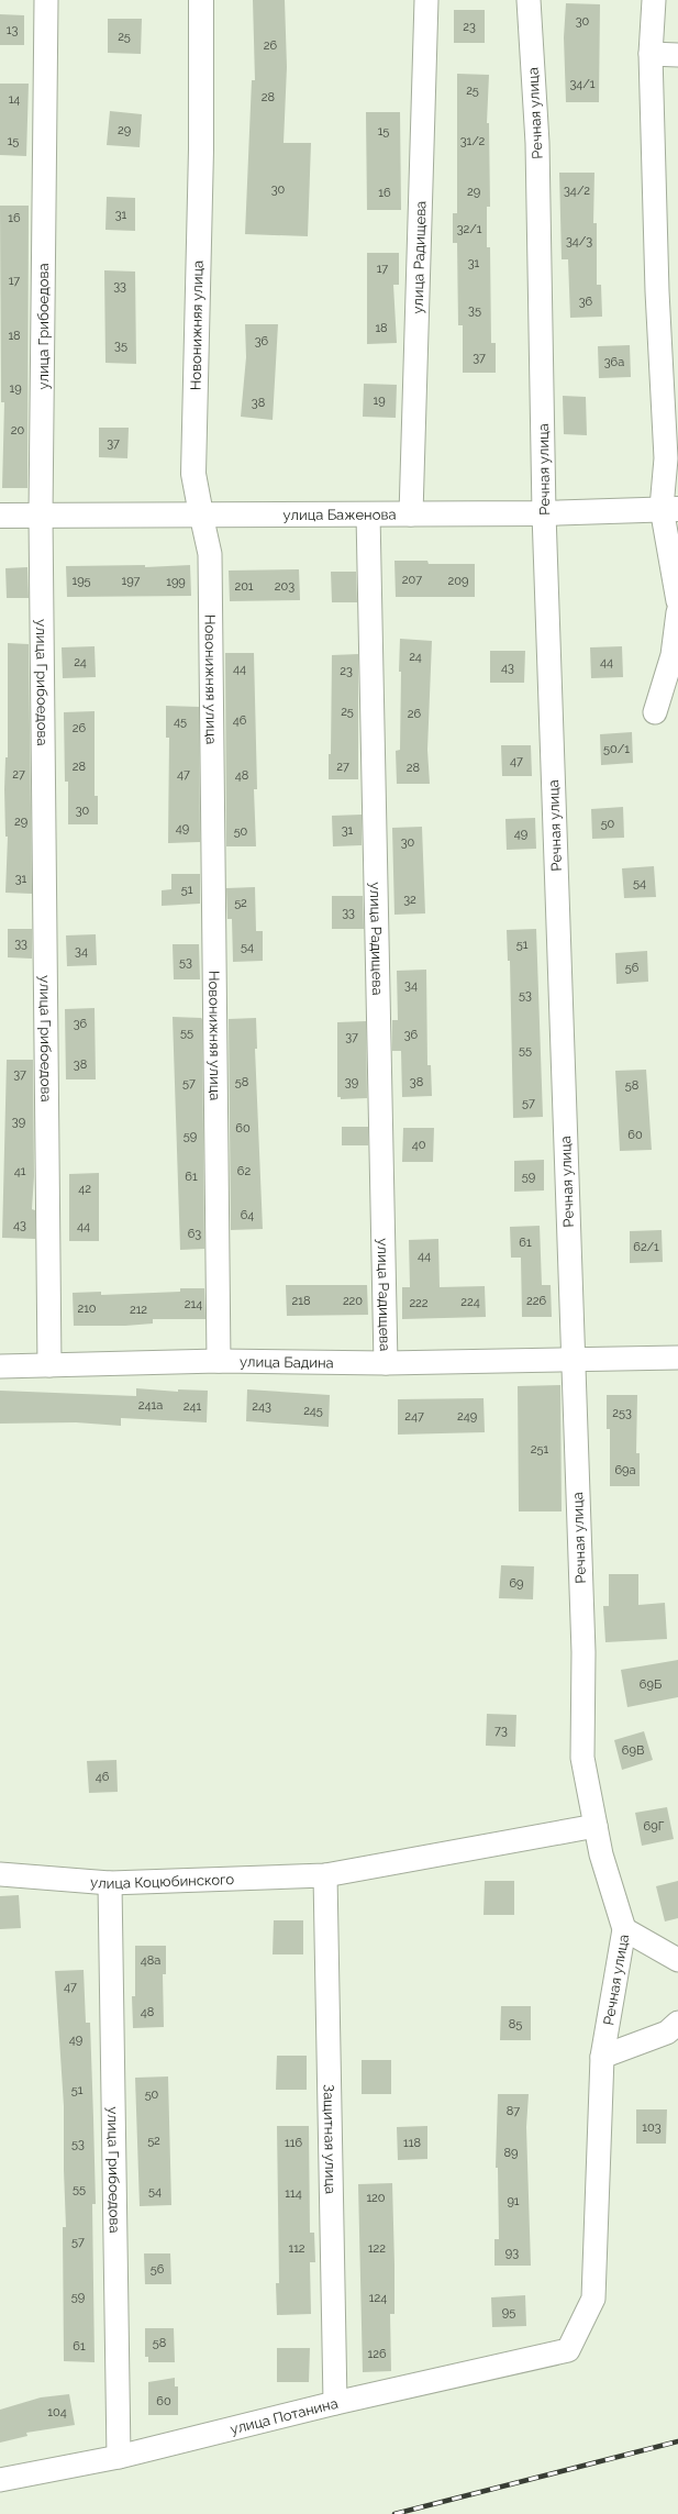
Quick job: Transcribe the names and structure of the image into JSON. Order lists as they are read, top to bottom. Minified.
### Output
{"streets":{"main road":["Новонижняя улица","улица Баженова"],"street":["Речная улица","улица Радищева","улица Грибоедова","улица Бадина","улица Коцюбинского","Защитная улица","улица Потанина"]},"crossings":[["Речная улица","улица Баженова"],["Речная улица","улица Бадина"],["Речная улица","улица Коцюбинского"],["Речная улица","улица Потанина"],["улица Радищева","улица Баженова"],["улица Радищева","улица Бадина"],["Новонижняя улица","улица Баженова"],["Новонижняя улица","улица Бадина"],["улица Грибоедова","улица Баженова"],["улица Грибоедова","улица Бадина"],["улица Грибоедова","улица Коцюбинского"],["улица Грибоедова","улица Потанина"],["улица Коцюбинского","Защитная улица"],["Защитная улица","улица Потанина"]],"house_numbers":["30","23","13","25","26","34/1","25","28","14","29","15","15","31/2","30","34/2","29","16","31","16","32/1","34/3","31","17","17","33","36","35","18","18","36","35","37","36а","19","19","38","20","37","207","195","197","209","199","201","203","24","24","44","43","44","23","25","26","46","45","26","50/1","47","28","27","28","27","47","48","30","29","50","49","31","50","49","30","31","54","51","32","52","33","33","51","54","34","53","56","34","53","36","55","36","37","55","38","37","58","39","38","57","58","57","39","60","60","59","40","41","62","61","59","42","64","43","44","63","61","62/1","44","218","220","226","224","222","214","210","212","241а","241","243","245","253","247","249","251","69а","69","69Б","73","69В","46","69Г","48а","47","48","85","49","51","50","87","103","52","116","118","53","89","55","54","114","120","91","57","112","122","93","56","59","124","95","58","61","126","60","104"]}
